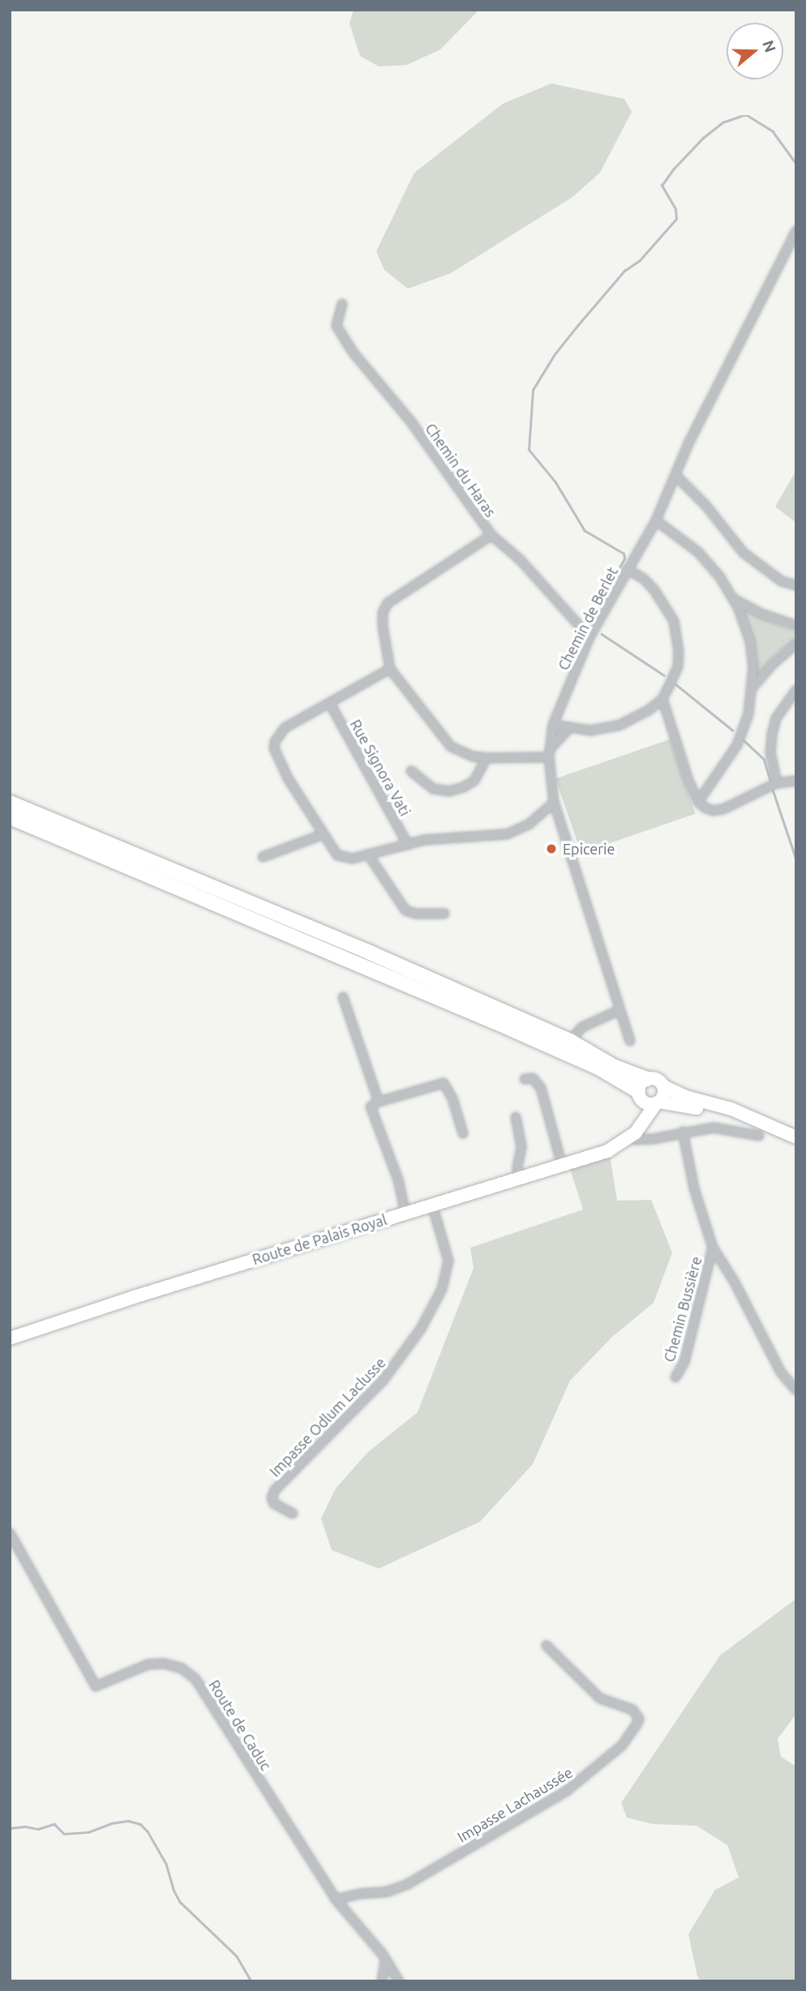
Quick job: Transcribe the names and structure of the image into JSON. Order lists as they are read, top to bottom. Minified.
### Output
{"streets":{"main road":["Route de Palais Royal"],"street":["Chemin du Haras","Chemin de Berlet","Rue Signora Vati","Chemin Bussière","Impasse Odlum Laclusse","Route de Caduc","Impasse Lachaussée"]},"crossings":[["Chemin du Haras","Chemin de Berlet"],["Route de Palais Royal","Impasse Odlum Laclusse"],["Route de Caduc","Impasse Lachaussée"]],"places":["Epicerie"],"north":"right"}
